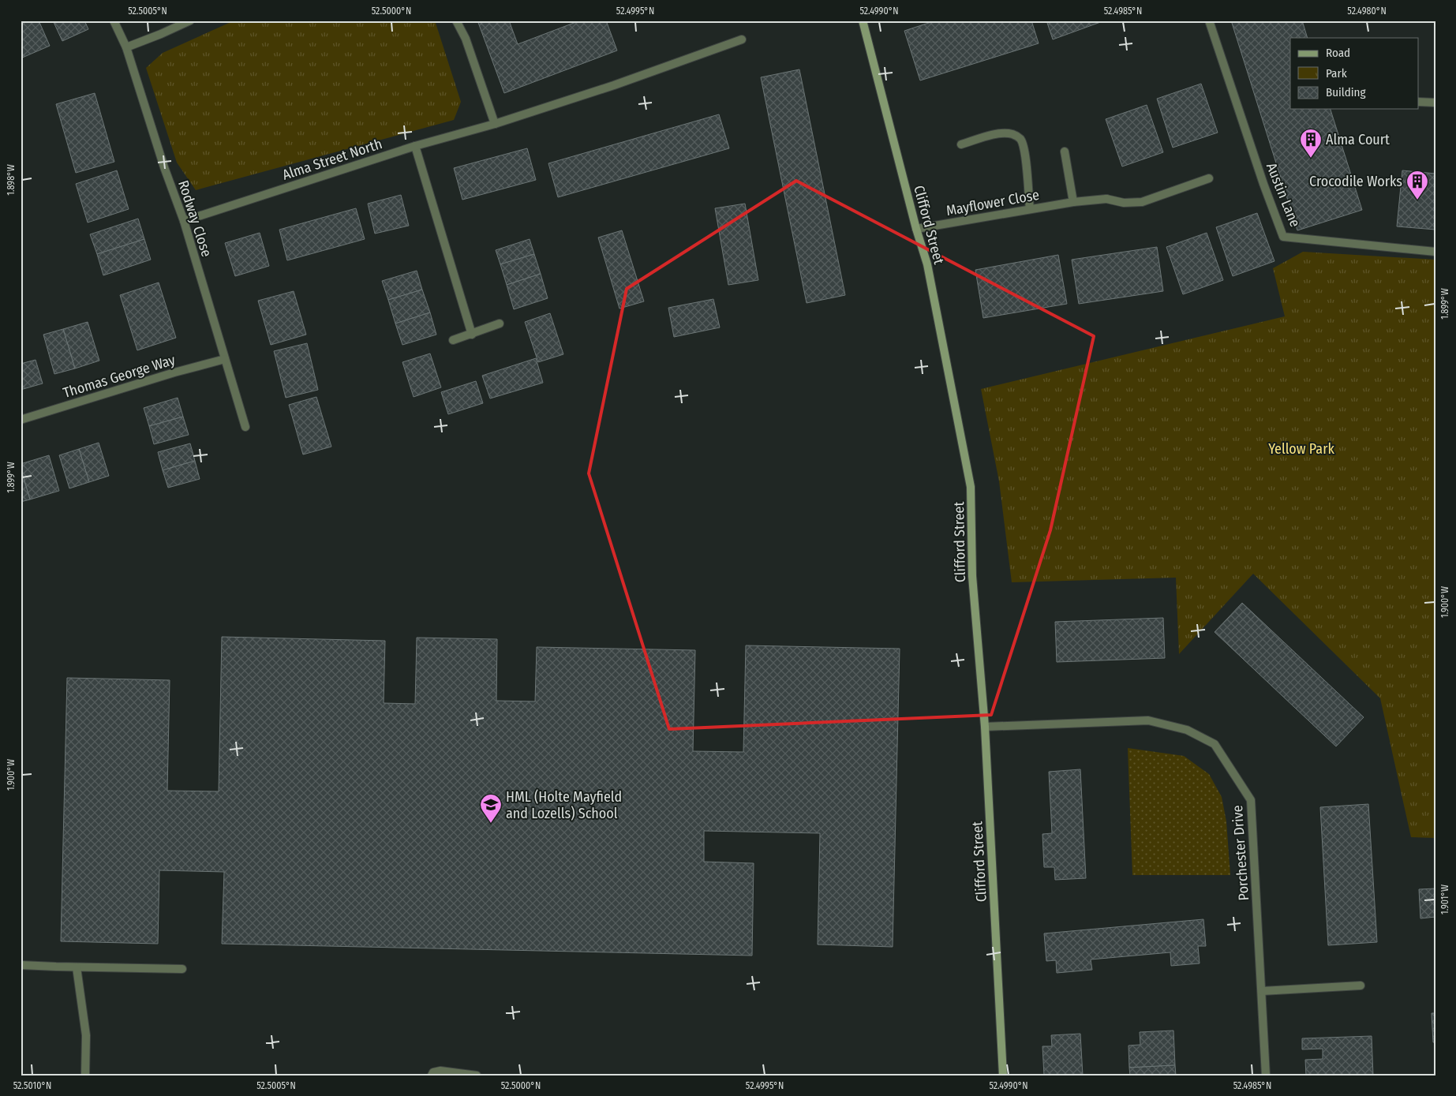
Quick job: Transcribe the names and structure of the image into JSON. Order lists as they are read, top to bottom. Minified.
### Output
{"streets":{"main road":["Clifford Street"],"street":["Alma Street North","Austin Lane","Mayflower Close","Rodway Close","Thomas George Way","Porchester Drive"]},"crossings":[["Alma Street North","Rodway Close"],["Mayflower Close","Clifford Street"],["Rodway Close","Thomas George Way"],["Clifford Street","Porchester Drive"]],"parks":["Yellow Park"],"places":{"building":["Alma Court","Crocodile Works"],"school or university":["HML (Holte Mayfield and Lozells) School"]},"legend":["Road","Park","Building"],"coordinates":["52.5005°N","52.5000°N","52.4995°N","52.4990°N","52.4985°N","52.4980°N","1.898°W","1.899°W","1.900°W","1.901°W","52.5010°N"]}
